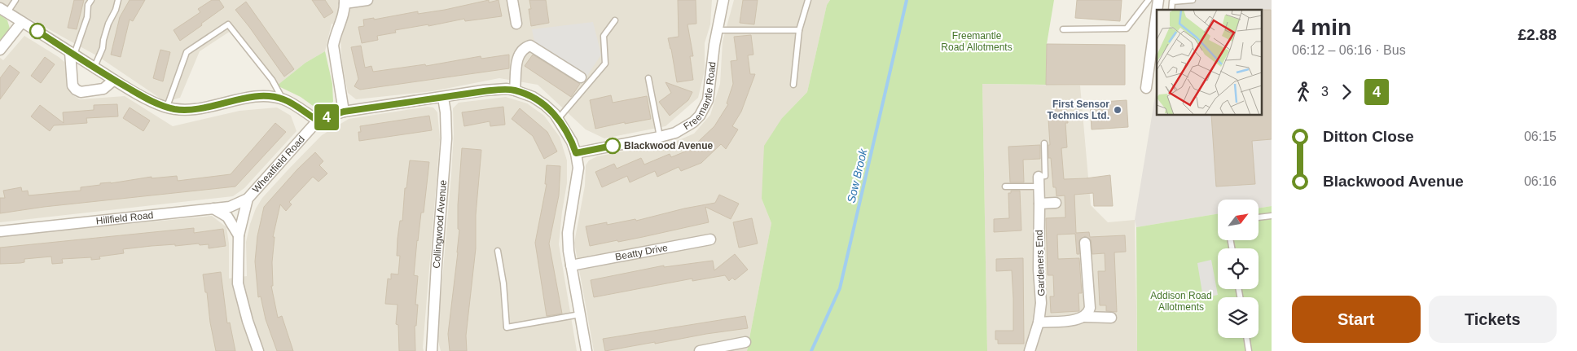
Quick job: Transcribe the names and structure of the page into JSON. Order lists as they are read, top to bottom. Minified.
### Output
{"streets":{"street":["Freemantle Road","Wheatfield Road","Hillfield Road","Collingwood Avenue","Beatty Drive","Gardeners End"]},"crossings":[["Wheatfield Road","Hillfield Road"]],"water":["Sow Brook"],"parks":["Freemantle Road Allotments","Addison Road Allotments"],"places":["First Sensor Technics Ltd.","Blackwood Avenue"],"lines":["bus line 4"],"north":"top right","page":{"on_map":"4","heading":["4 min","06:12 – 06:16 · Bus","£2.88"],"legs":["3","4"],"list":[{"name":"Ditton Close","value":"06:15"},{"name":"Blackwood Avenue","value":"06:16"}],"buttons":["Start","Tickets"]}}
